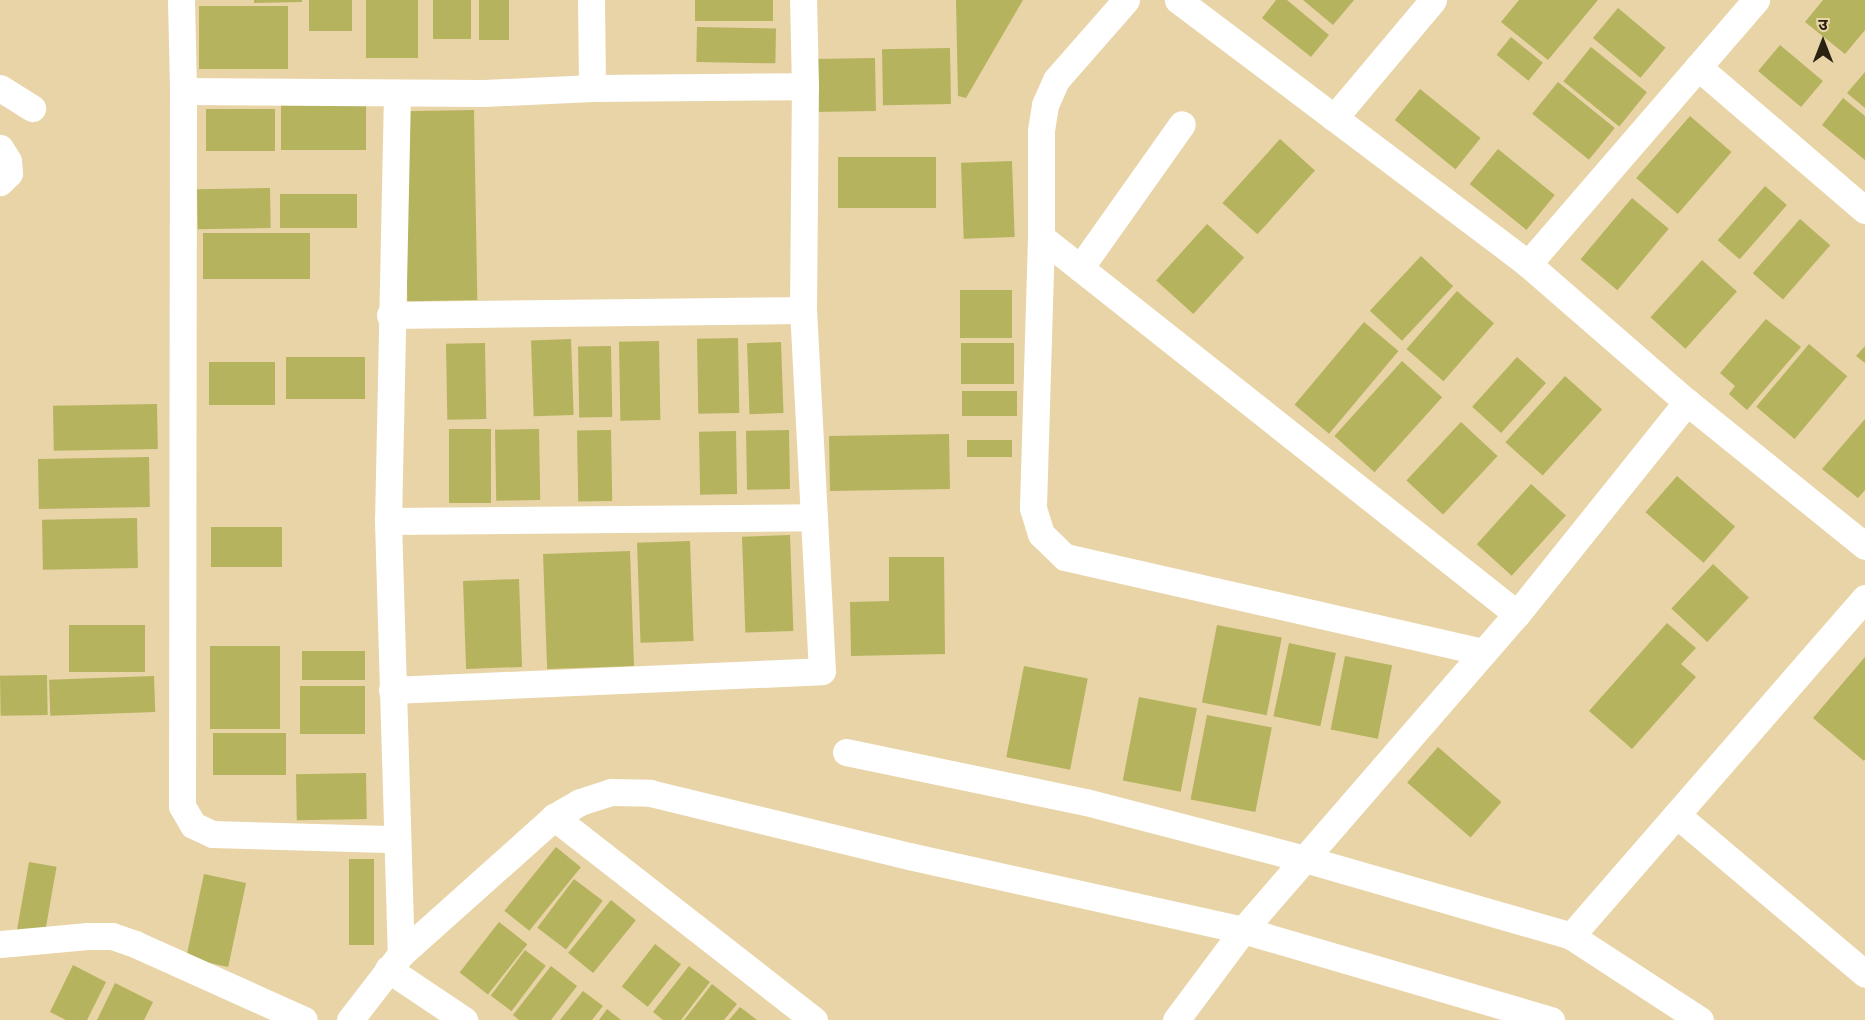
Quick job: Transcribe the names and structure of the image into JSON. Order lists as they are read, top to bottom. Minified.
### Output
{"north":"top"}
